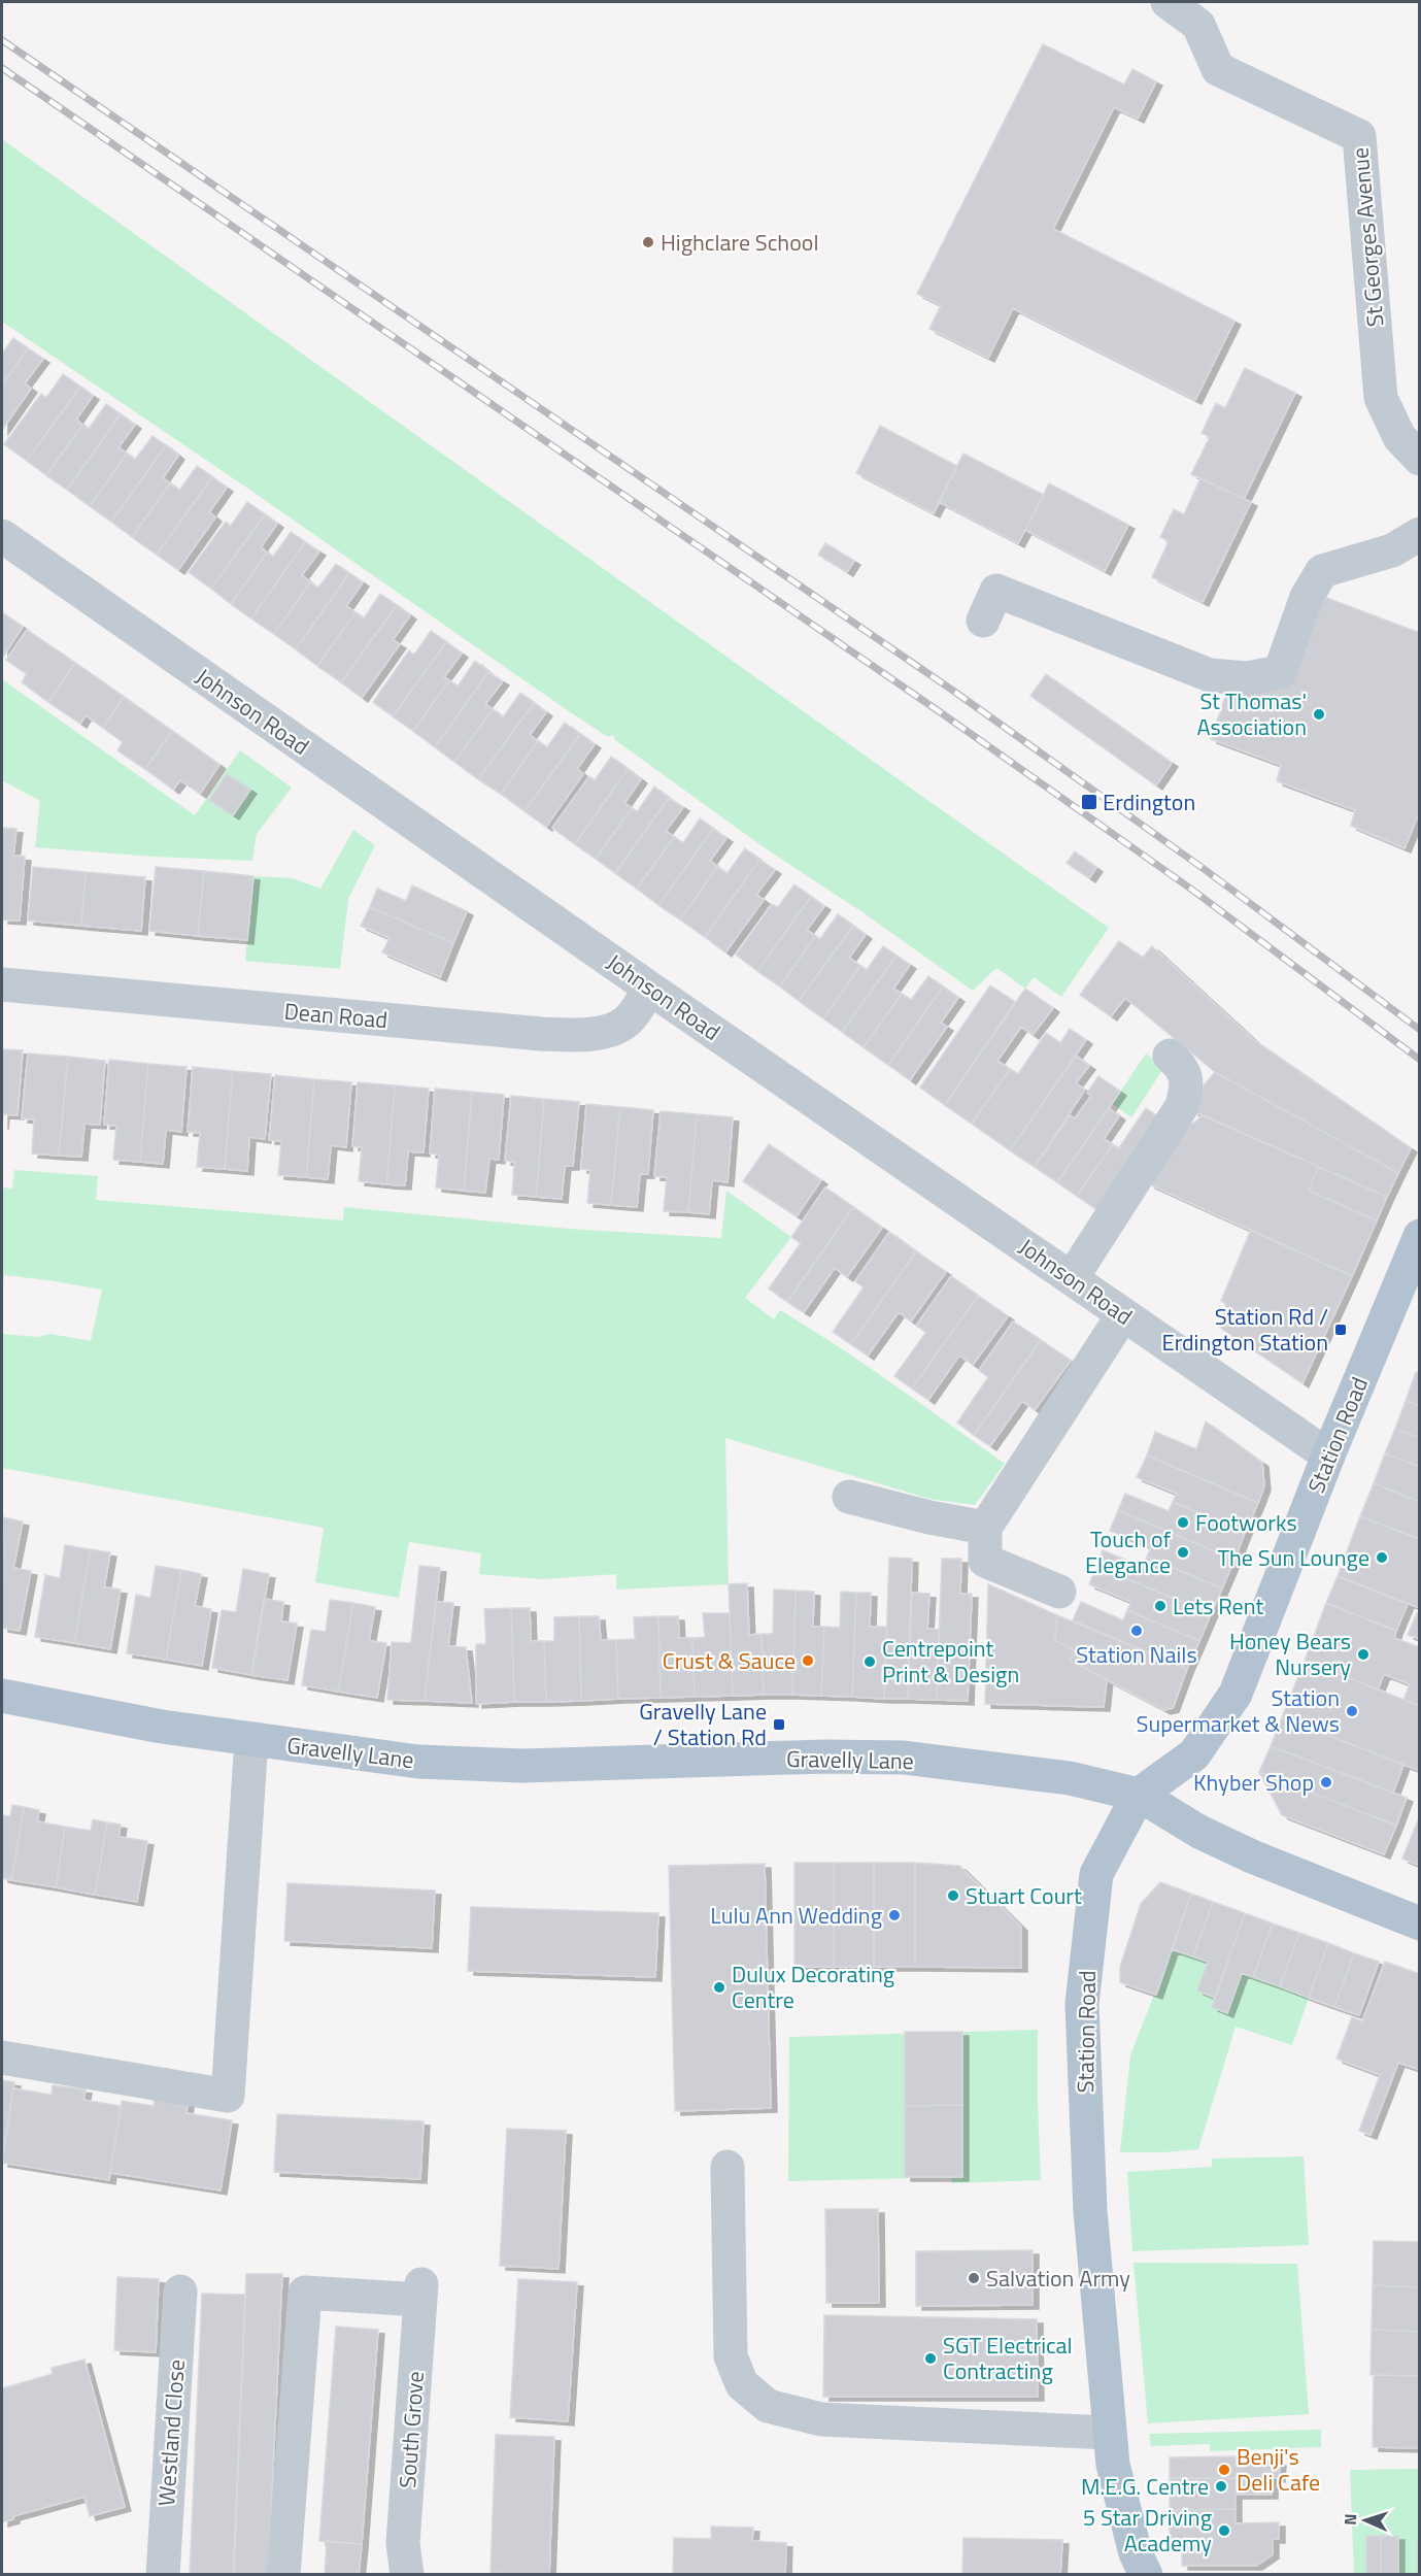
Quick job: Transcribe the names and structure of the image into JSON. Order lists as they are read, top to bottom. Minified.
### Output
{"streets":{"main road":["Station Road","Gravelly Lane"],"street":["St Georges Avenue","Johnson Road","Dean Road","South Grove","Westland Close"]},"crossings":[["Johnson Road","Dean Road"],["Johnson Road","Station Road"],["Station Road","Gravelly Lane"]],"places":{"other":["Highclare School","St Thomas' Association","Footworks","Touch of Elegance","The Sun Lounge","Lets Rent","Station Nails","Honey Bears Nursery","Crust & Sauce","Centrepoint Print & Design","Station Supermarket & News","Khyber Shop","Stuart Court","Lulu Ann Wedding","Dulux Decorating Centre","Salvation Army","SGT Electrical Contracting","Benji's Deli Cafe","M.E.G. Centre","5 Star Driving Academy"],"transit":["Erdington","Station Rd / Erdington Station","Gravelly Lane / Station Rd"]},"north":"left"}
